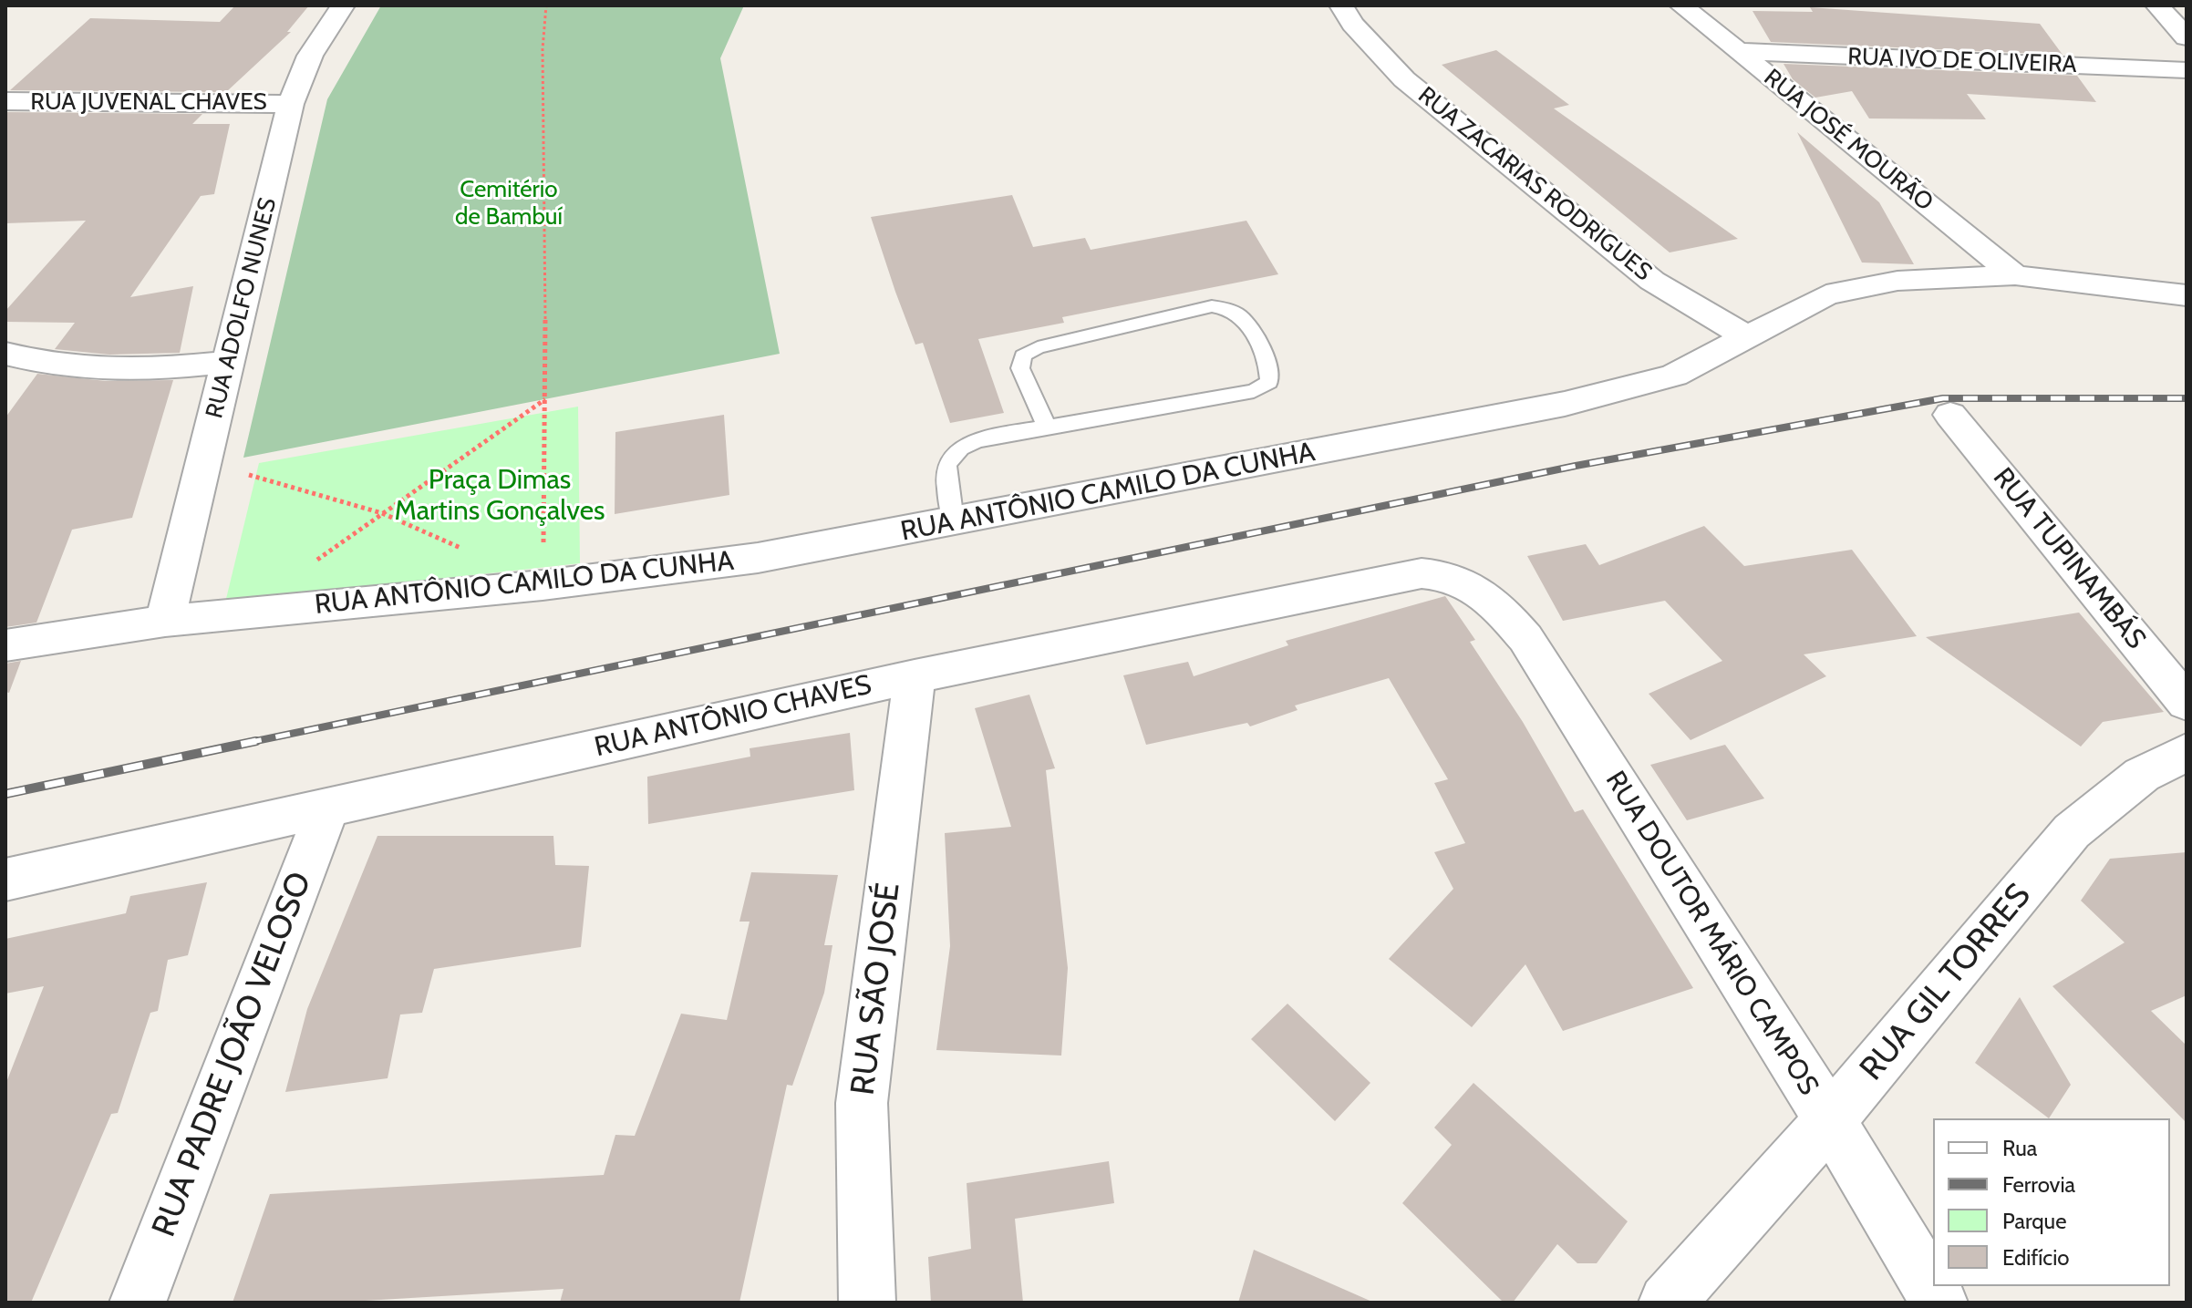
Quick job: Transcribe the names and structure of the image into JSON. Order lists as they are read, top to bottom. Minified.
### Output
{"streets":{"street":["RUA IVO DE OLIVEIRA","RUA JUVENAL CHAVES","RUA JOSÉ MOURÃO","RUA ZACARIAS RODRIGUES","RUA ADOLFO NUNES","RUA ANTÔNIO CAMILO DA CUNHA","RUA TUPINAMBÁS","RUA ANTÔNIO CHAVES","RUA DOUTOR MÁRIO CAMPOS","RUA GIL TORRES","RUA SÃO JOSÉ","RUA PADRE JOÃO VELOSO"]},"crossings":[["RUA IVO DE OLIVEIRA","RUA JOSÉ MOURÃO"],["RUA JUVENAL CHAVES","RUA ADOLFO NUNES"],["RUA JOSÉ MOURÃO","RUA ANTÔNIO CAMILO DA CUNHA"],["RUA ZACARIAS RODRIGUES","RUA ANTÔNIO CAMILO DA CUNHA"],["RUA ADOLFO NUNES","RUA ANTÔNIO CAMILO DA CUNHA"],["RUA ANTÔNIO CHAVES","RUA DOUTOR MÁRIO CAMPOS"],["RUA ANTÔNIO CHAVES","RUA SÃO JOSÉ"],["RUA ANTÔNIO CHAVES","RUA PADRE JOÃO VELOSO"],["RUA DOUTOR MÁRIO CAMPOS","RUA GIL TORRES"]],"parks":["Cemitério de Bambuí","Praça Dimas Martins Gonçalves"],"legend":["Rua","Ferrovia","Parque","Edifício"]}
